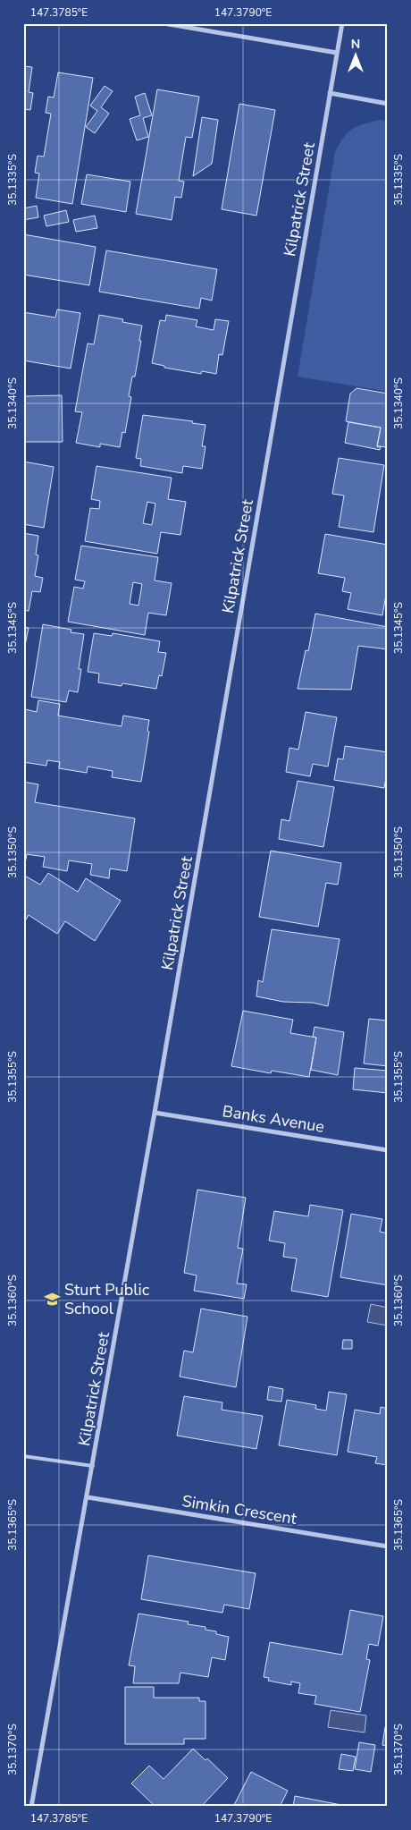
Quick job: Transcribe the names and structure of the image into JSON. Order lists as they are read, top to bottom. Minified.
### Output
{"streets":{"street":["Kilpatrick Street","Banks Avenue","Simkin Crescent"]},"crossings":[["Kilpatrick Street","Banks Avenue"],["Kilpatrick Street","Simkin Crescent"]],"places":{"school or university":["Sturt Public School"]},"north":"top","coordinates":["147.3785°E","147.3790°E","35.1335°S","35.1340°S","35.1345°S","35.1350°S","35.1355°S","35.1360°S","35.1365°S","35.1370°S"]}
